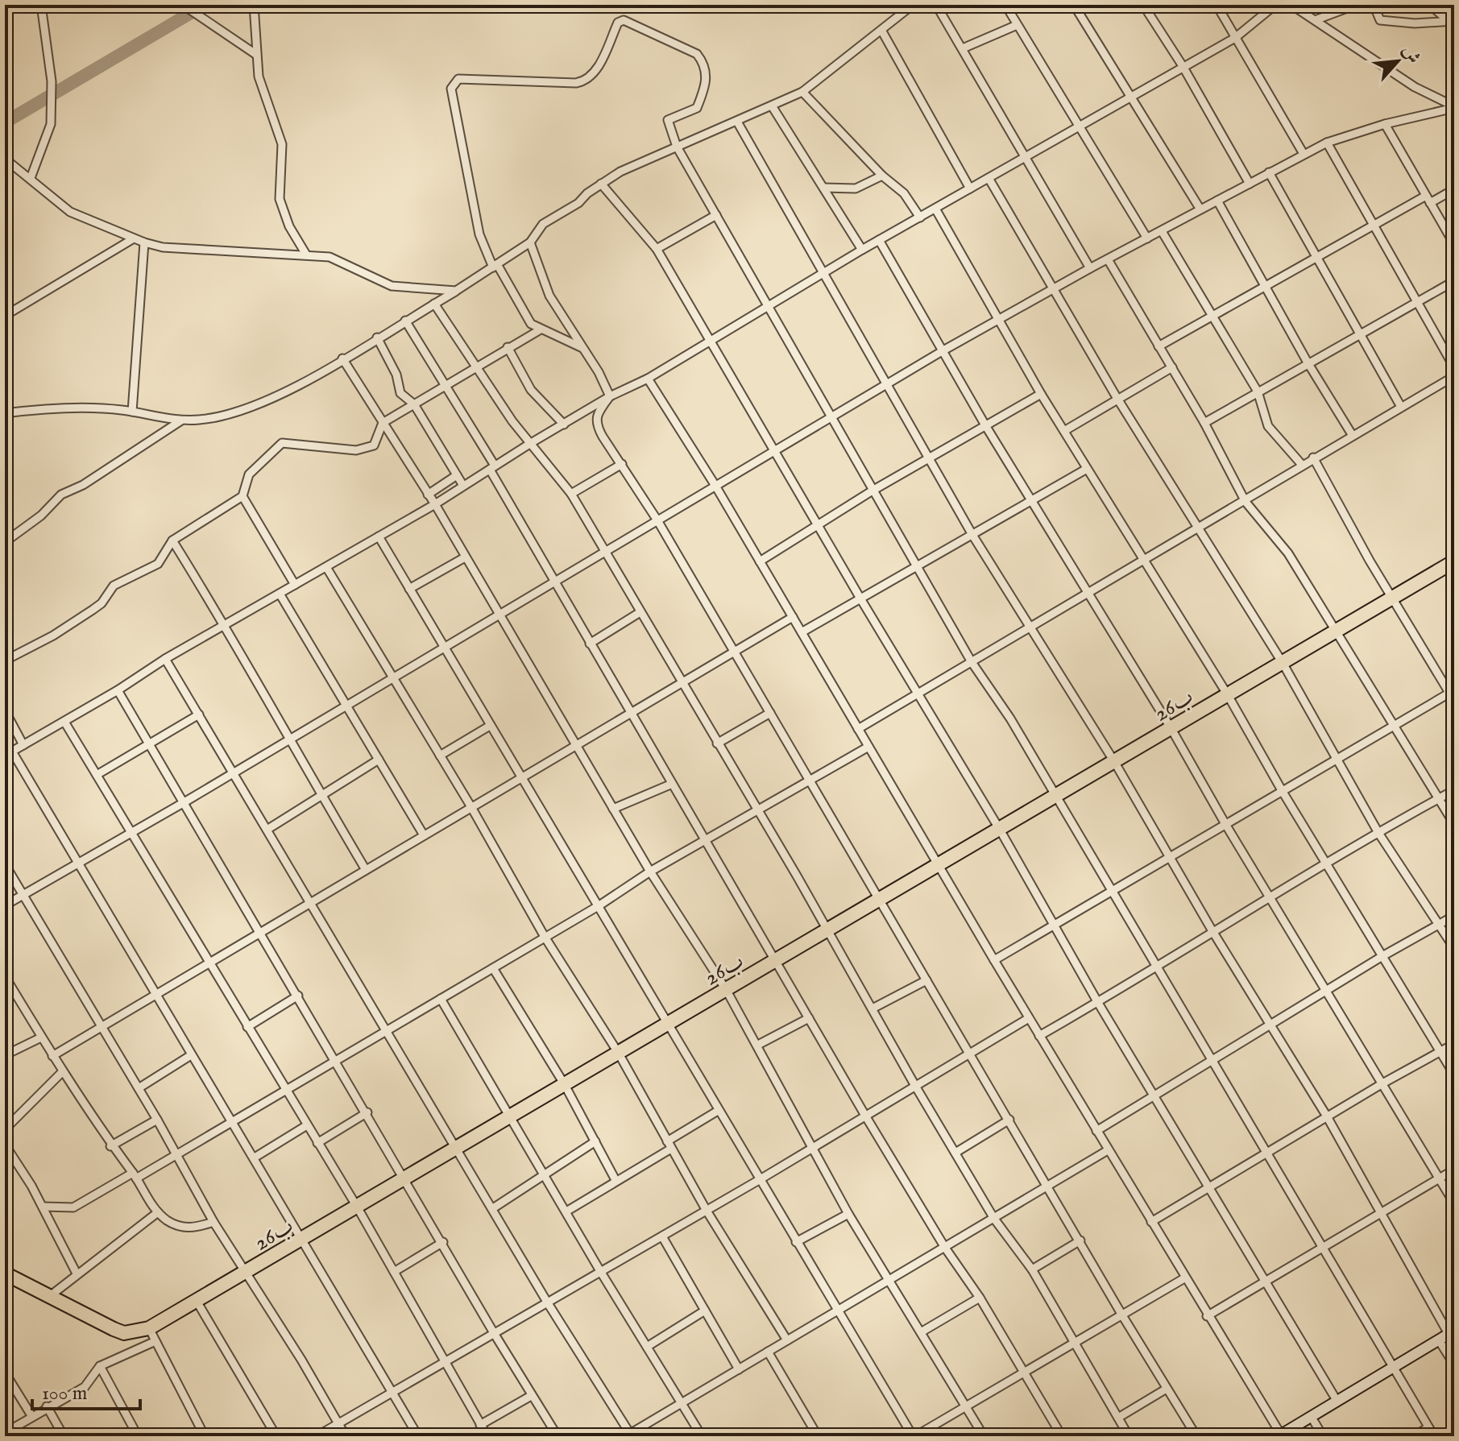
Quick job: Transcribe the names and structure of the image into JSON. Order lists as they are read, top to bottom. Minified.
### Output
{"streets":{"highway":["26ب"]},"scale_bar":"100 m","north":"top right"}
